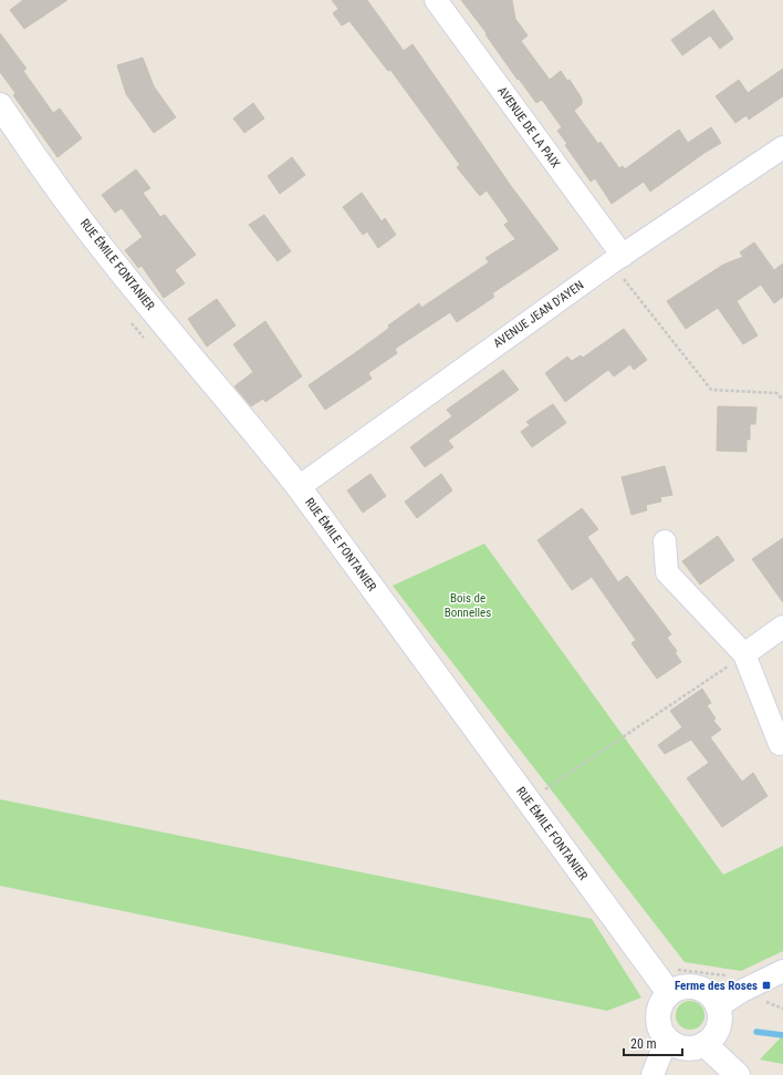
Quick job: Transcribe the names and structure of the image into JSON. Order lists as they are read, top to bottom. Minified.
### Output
{"streets":{"street":["AVENUE DE LA PAIX","RUE ÉMILE FONTANIER","AVENUE JEAN D'AYEN"]},"crossings":[["AVENUE DE LA PAIX","AVENUE JEAN D'AYEN"],["RUE ÉMILE FONTANIER","AVENUE JEAN D'AYEN"]],"parks":["Bois de Bonnelles"],"places":{"transit":["Ferme des Roses"]},"scale_bar":"20 m"}
